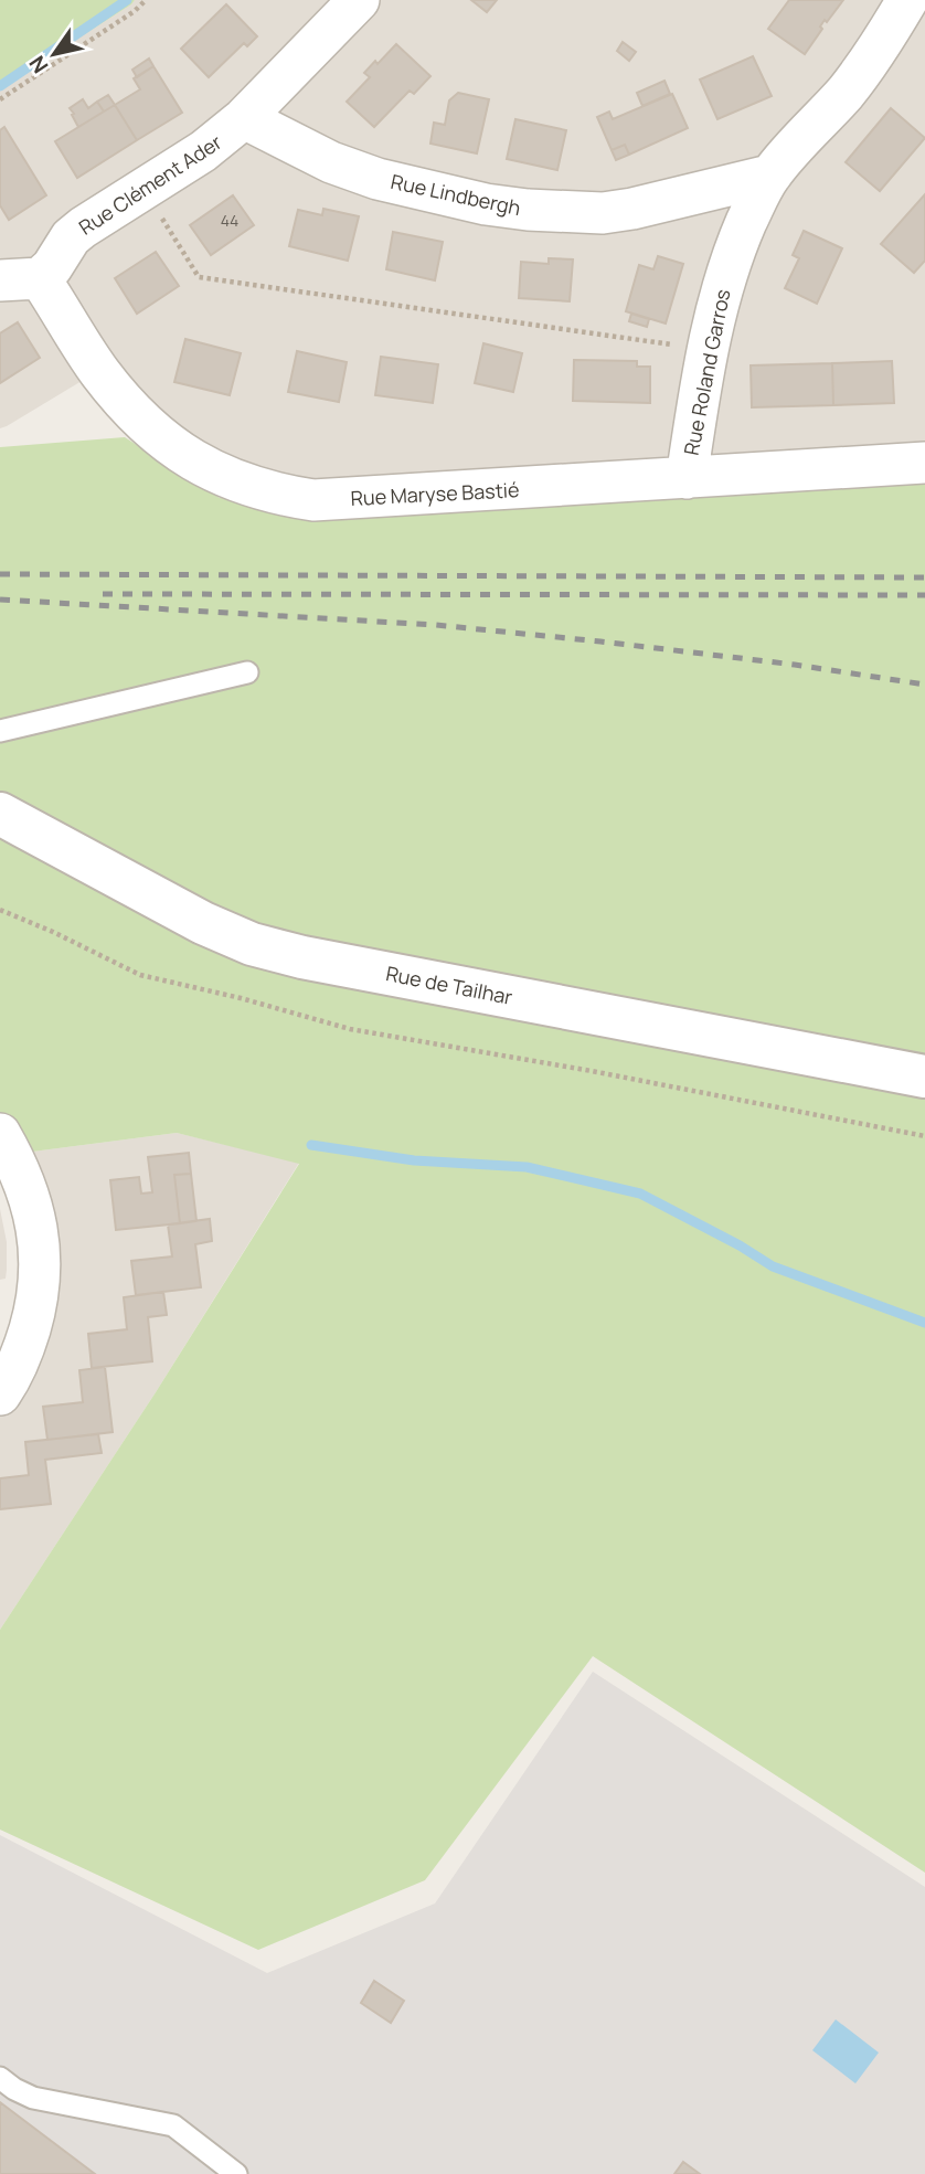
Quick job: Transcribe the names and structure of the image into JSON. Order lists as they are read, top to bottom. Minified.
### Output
{"streets":{"street":["Rue Clément Ader","Rue Lindbergh","Rue Roland Garros","Rue Maryse Bastié","Rue de Tailhar"]},"crossings":[["Rue Clément Ader","Rue Lindbergh"],["Rue Clément Ader","Rue Maryse Bastié"],["Rue Lindbergh","Rue Roland Garros"],["Rue Roland Garros","Rue Maryse Bastié"]],"house_numbers":["44"],"north":"bottom left"}
